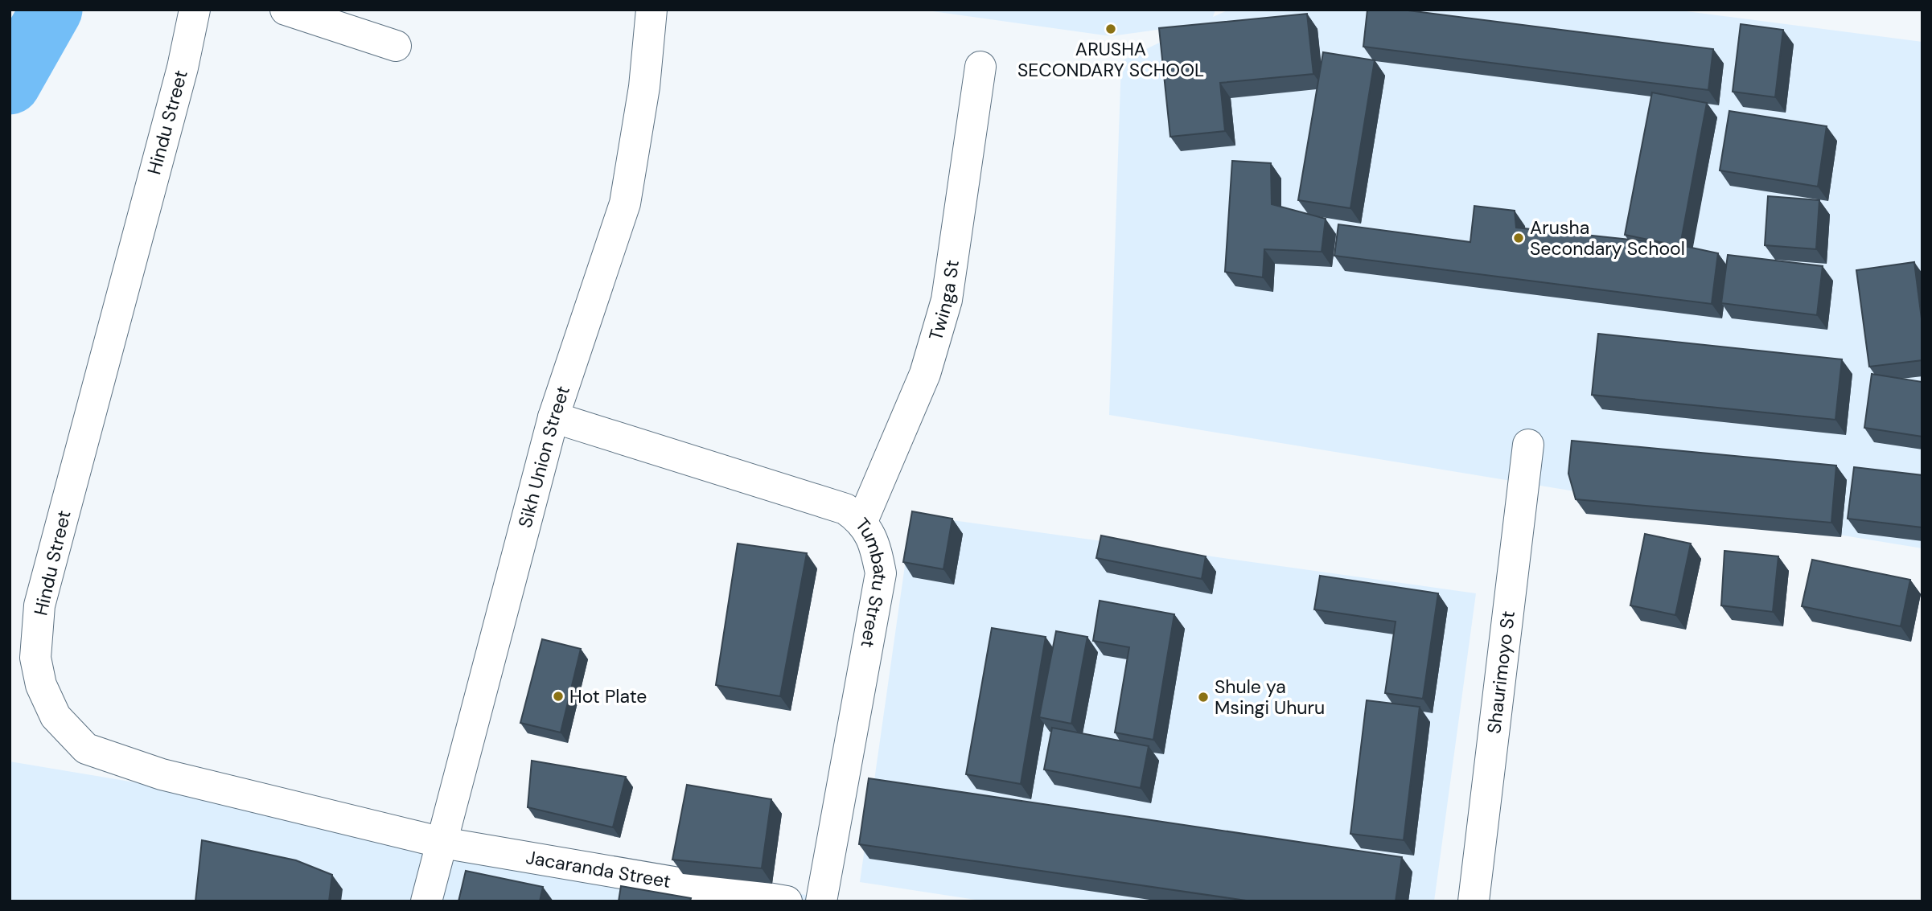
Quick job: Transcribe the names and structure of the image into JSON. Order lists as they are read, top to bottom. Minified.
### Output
{"streets":{"street":["Hindu Street","Twinga St","Sikh Union Street","Tumbatu Street","Shaurimoyo St","Jacaranda Street"]},"crossings":[["Hindu Street","Sikh Union Street"],["Hindu Street","Jacaranda Street"],["Twinga St","Tumbatu Street"],["Sikh Union Street","Tumbatu Street"],["Sikh Union Street","Jacaranda Street"]],"places":["ARUSHA SECONDARY SCHOOL","Arusha Secondary School","Hot Plate","Shule ya Msingi Uhuru"]}
